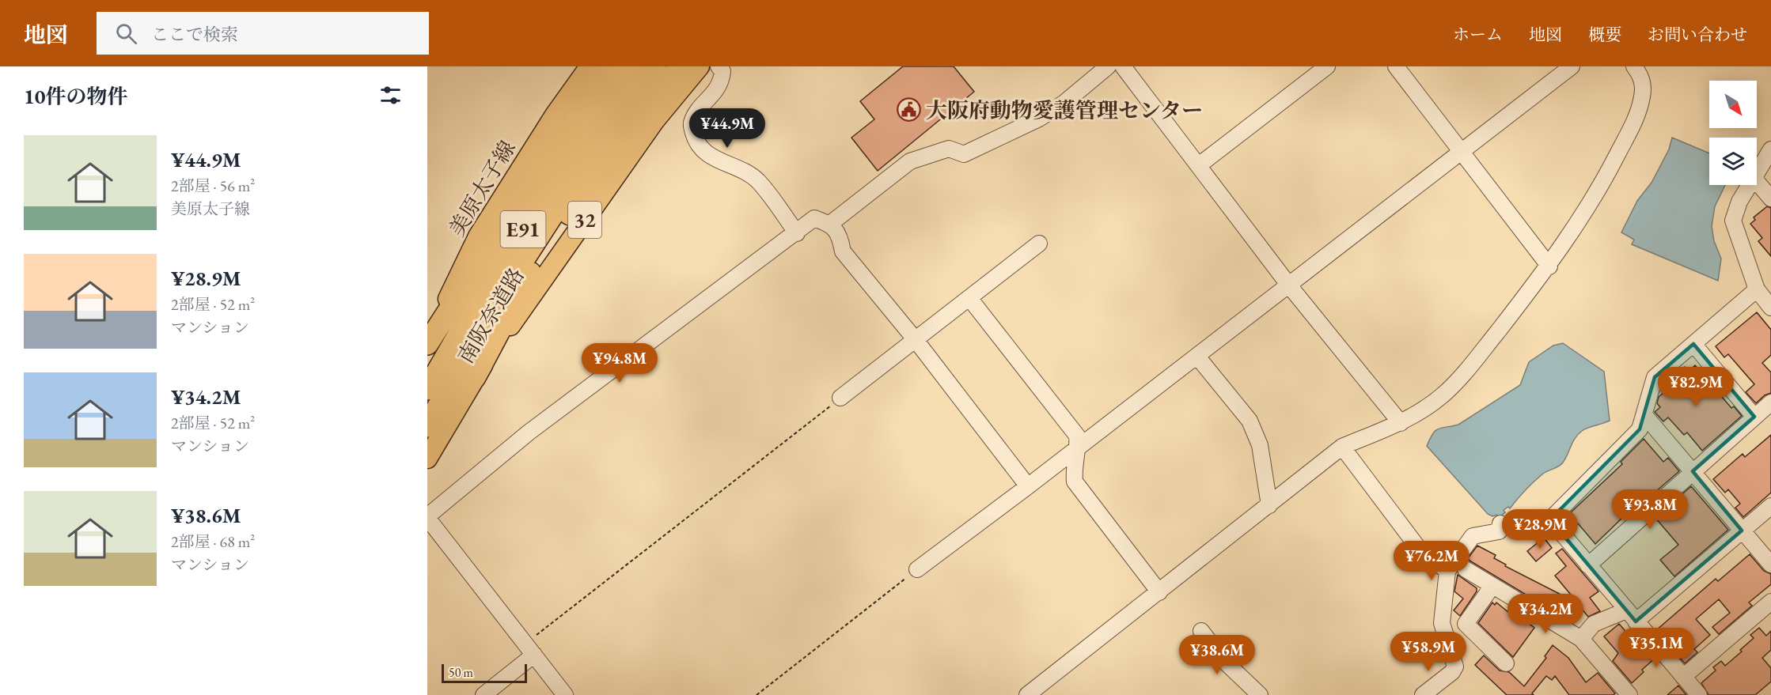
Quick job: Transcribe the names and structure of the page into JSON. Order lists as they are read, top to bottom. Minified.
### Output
{"streets":{"highway":["E91","南阪奈道路"],"main road":["美原太子線","32"]},"places":{"public building":["大阪府動物愛護管理センター"]},"scale_bar":"50 m","north":"bottom right","page":{"header":"地図","search":"ここで検索","nav":["ホーム","地図","概要","お問い合わせ"],"heading":"10件の物件","price":["¥44.9M","¥94.8M","¥82.9M","¥93.8M","¥28.9M","¥76.2M","¥34.2M","¥35.1M","¥58.9M","¥38.6M"],"list":[{"name":"¥44.9M","note":"2部屋 · 56 m² · 美原太子線"},{"name":"¥28.9M","note":"2部屋 · 52 m² · マンション"},{"name":"¥34.2M","note":"2部屋 · 52 m² · マンション"},{"name":"¥38.6M","note":"2部屋 · 68 m² · マンション"}],"scale":"50 m"}}
